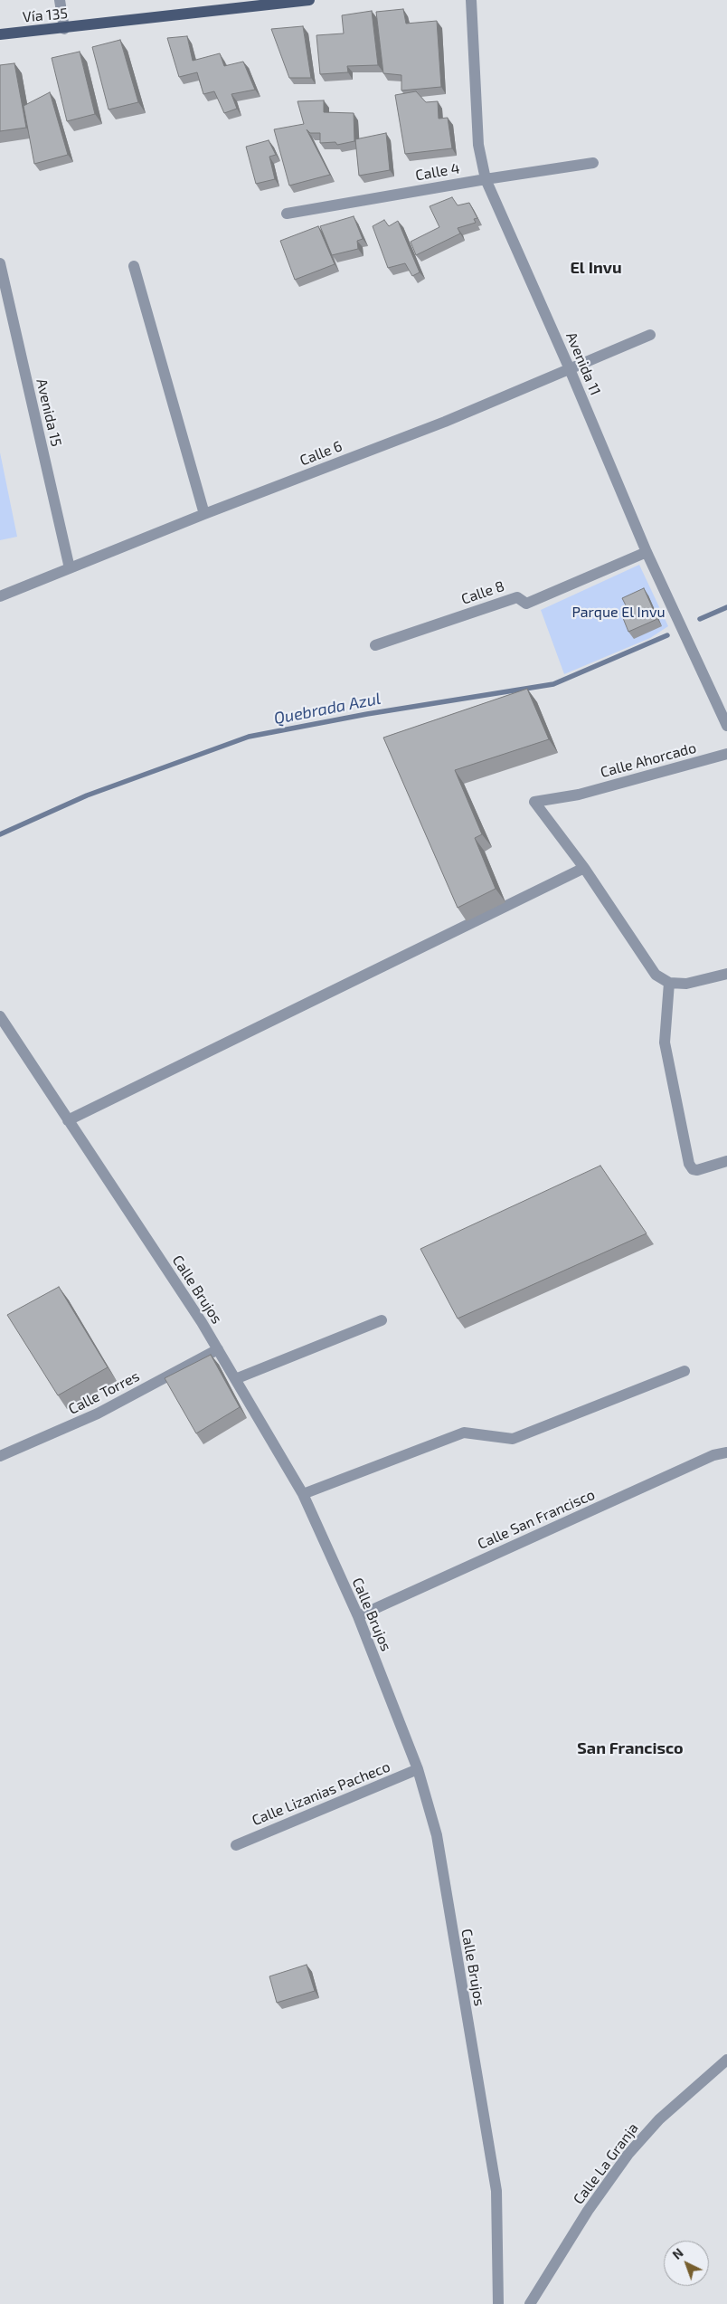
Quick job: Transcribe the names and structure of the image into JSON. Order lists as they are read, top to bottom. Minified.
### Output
{"streets":{"main road":["Vía 135"],"street":["Calle 4","Avenida 11","Avenida 15","Calle 6","Calle 8","Calle Ahorcado","Calle Brujos","Calle Torres","Calle San Francisco","Calle Lizanias Pacheco","Calle La Granja"]},"crossings":[["Calle 4","Avenida 11"],["Avenida 11","Calle 6"],["Avenida 11","Calle 8"],["Avenida 15","Calle 6"],["Calle Brujos","Calle Torres"],["Calle Brujos","Calle San Francisco"],["Calle Brujos","Calle Lizanias Pacheco"]],"districts":["El Invu","San Francisco"],"water":["Quebrada Azul"],"parks":["Parque El Invu"],"north":"top left"}
